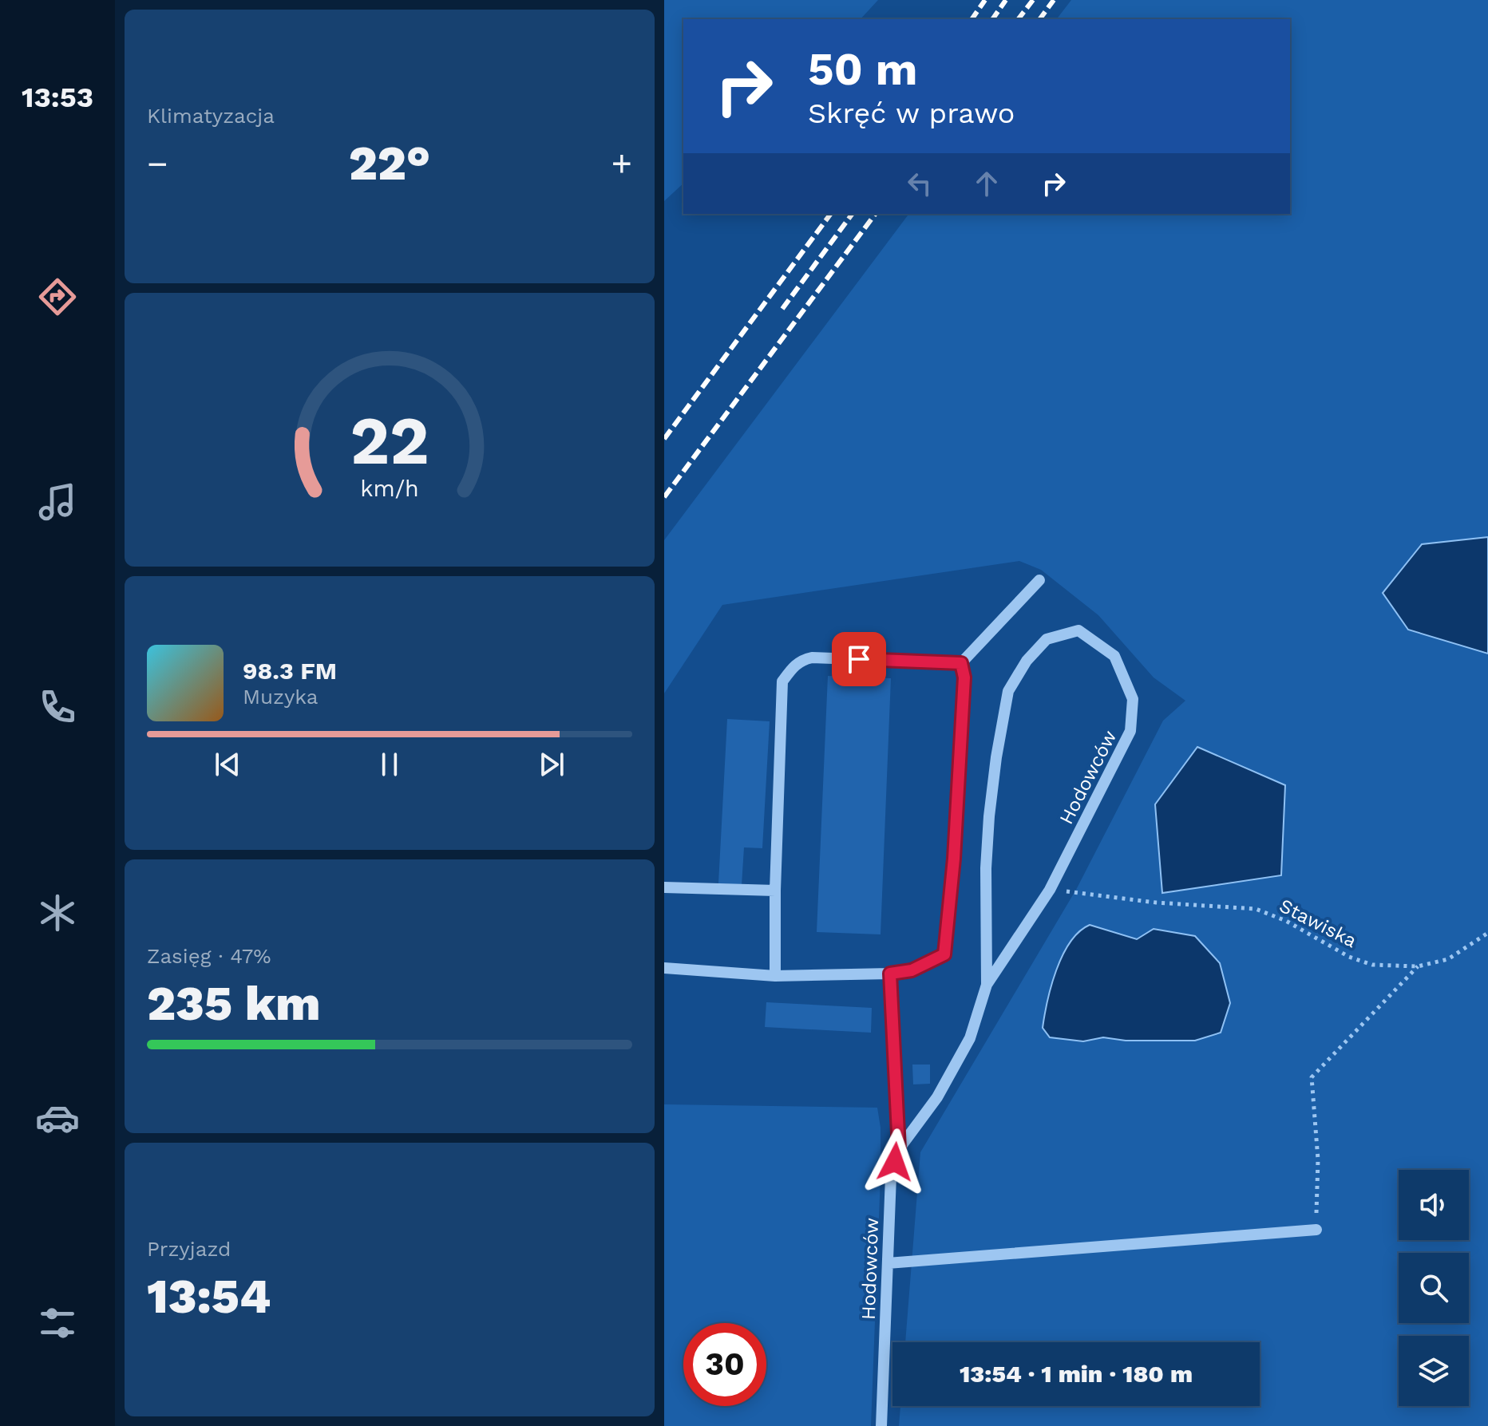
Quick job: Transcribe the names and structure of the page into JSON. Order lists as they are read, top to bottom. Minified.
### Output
{"streets":{"street":["Hodowców"],"path":["Stawiska"]},"crossings":[["Hodowców","Stawiska"]],"page":{"tabs":"13:53","tile":["Klimatyzacja",["Zasięg · 47%","235 km"],["Przyjazd","13:54"]],"turn":["50 m","Skręć w prawo"],"heat":["−","22°","+"],"song":["98.3 FM","Muzyka"],"limit":"30","trip":"13:54 · 1 min · 180 m","gauge":["22","km/h"]}}
